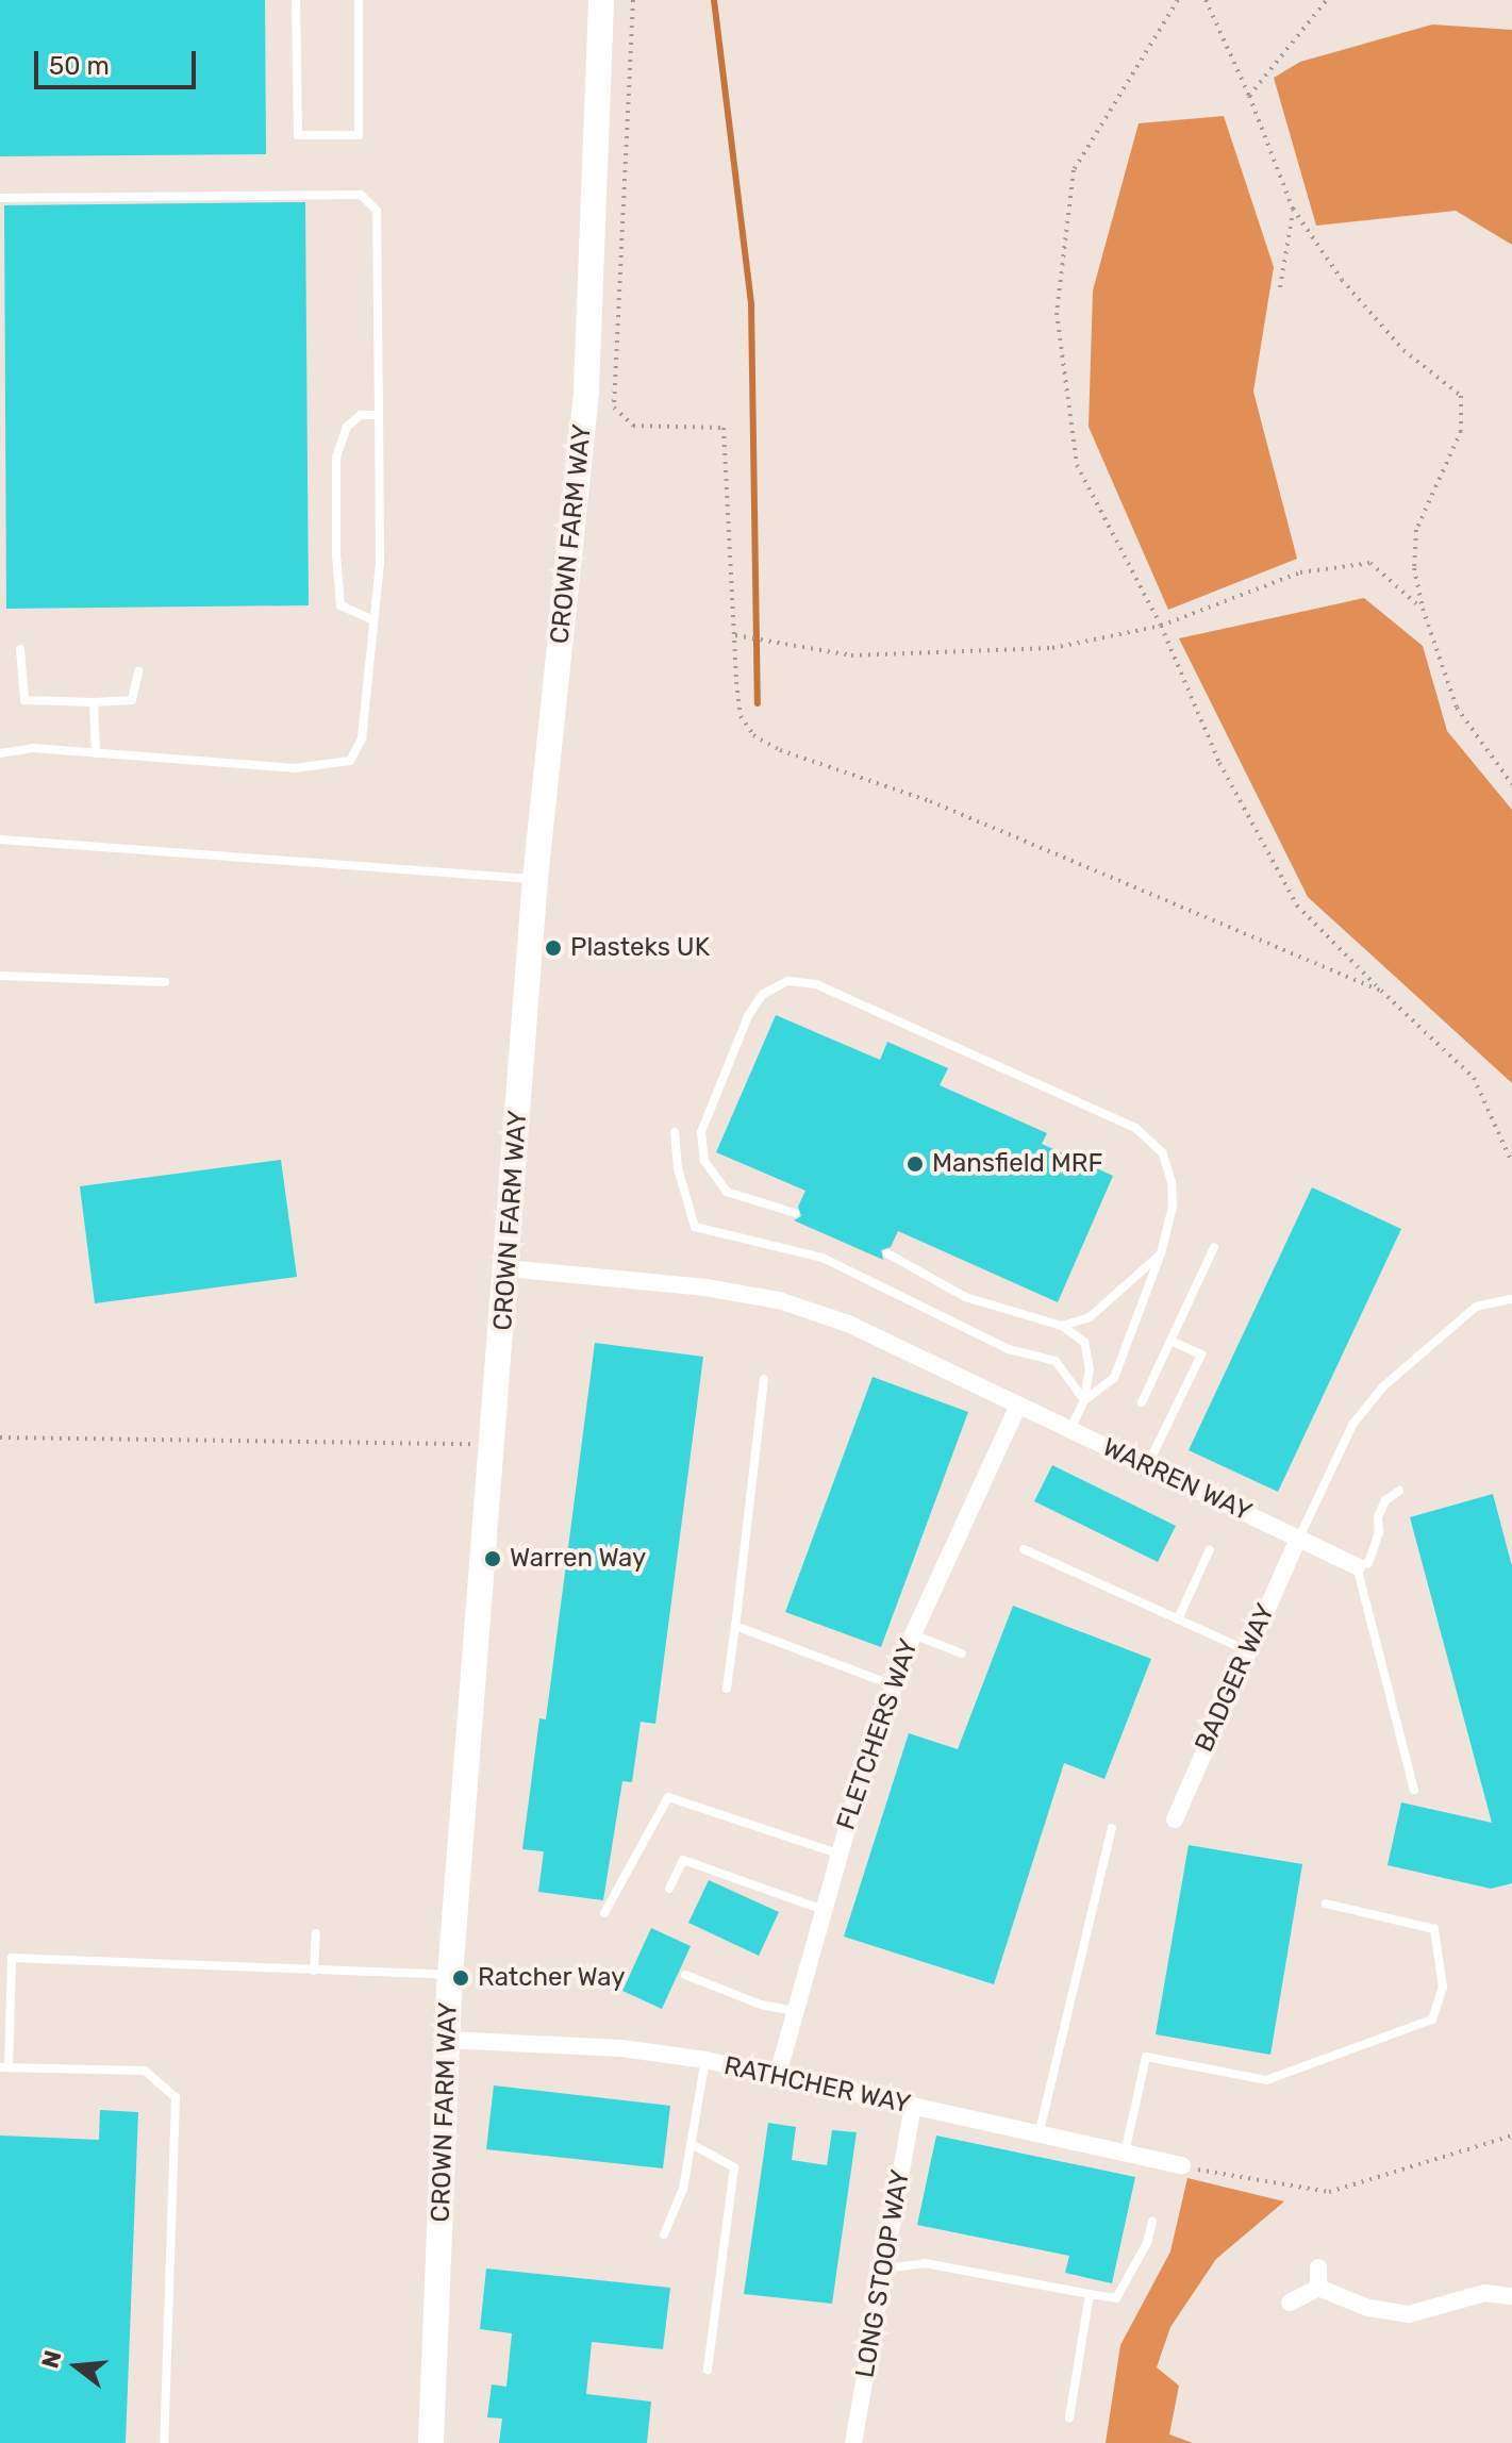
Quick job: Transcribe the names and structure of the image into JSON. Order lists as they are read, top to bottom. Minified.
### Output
{"streets":{"street":["CROWN FARM WAY","WARREN WAY","BADGER WAY","FLETCHERS WAY","RATHCHER WAY","LONG STOOP WAY"]},"crossings":[["CROWN FARM WAY","WARREN WAY"],["CROWN FARM WAY","RATHCHER WAY"],["WARREN WAY","BADGER WAY"],["WARREN WAY","FLETCHERS WAY"],["FLETCHERS WAY","RATHCHER WAY"],["RATHCHER WAY","LONG STOOP WAY"]],"places":["Plasteks UK","Mansfield MRF","Warren Way","Ratcher Way"],"scale_bar":"50 m","north":"left"}
